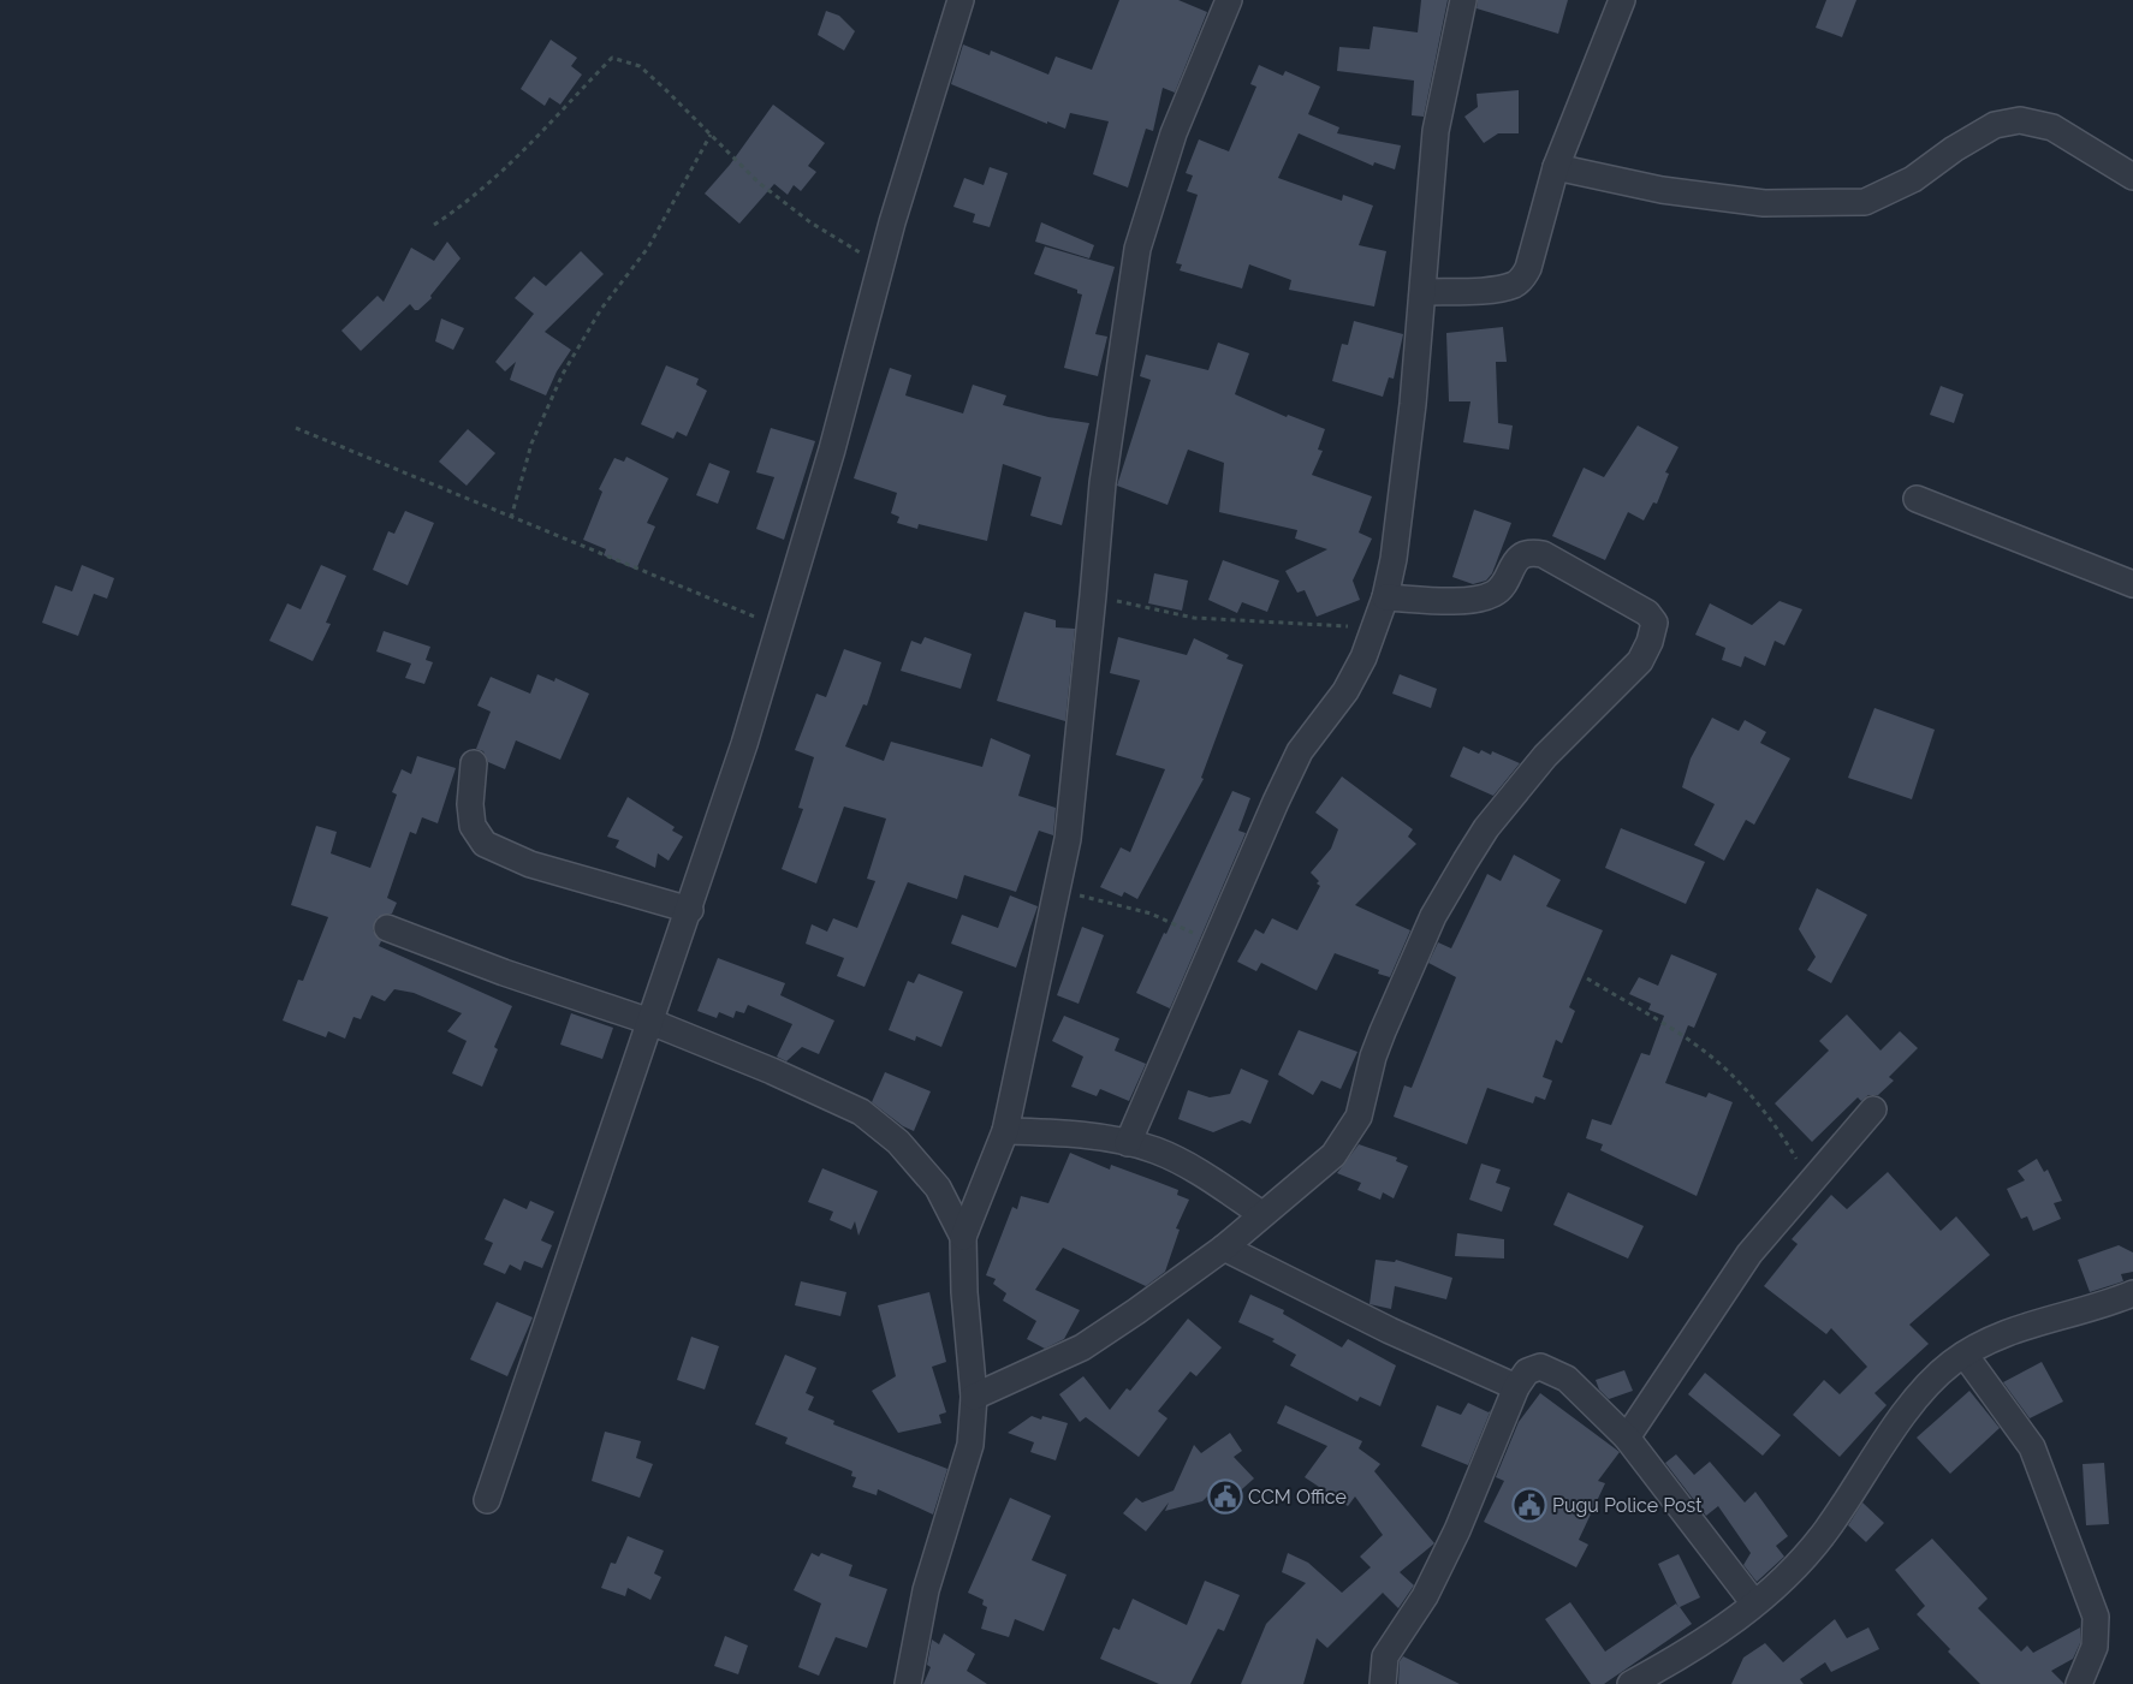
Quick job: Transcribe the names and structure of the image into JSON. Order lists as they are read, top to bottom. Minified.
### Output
{"places":{"public building":["CCM Office","Pugu Police Post"]}}
